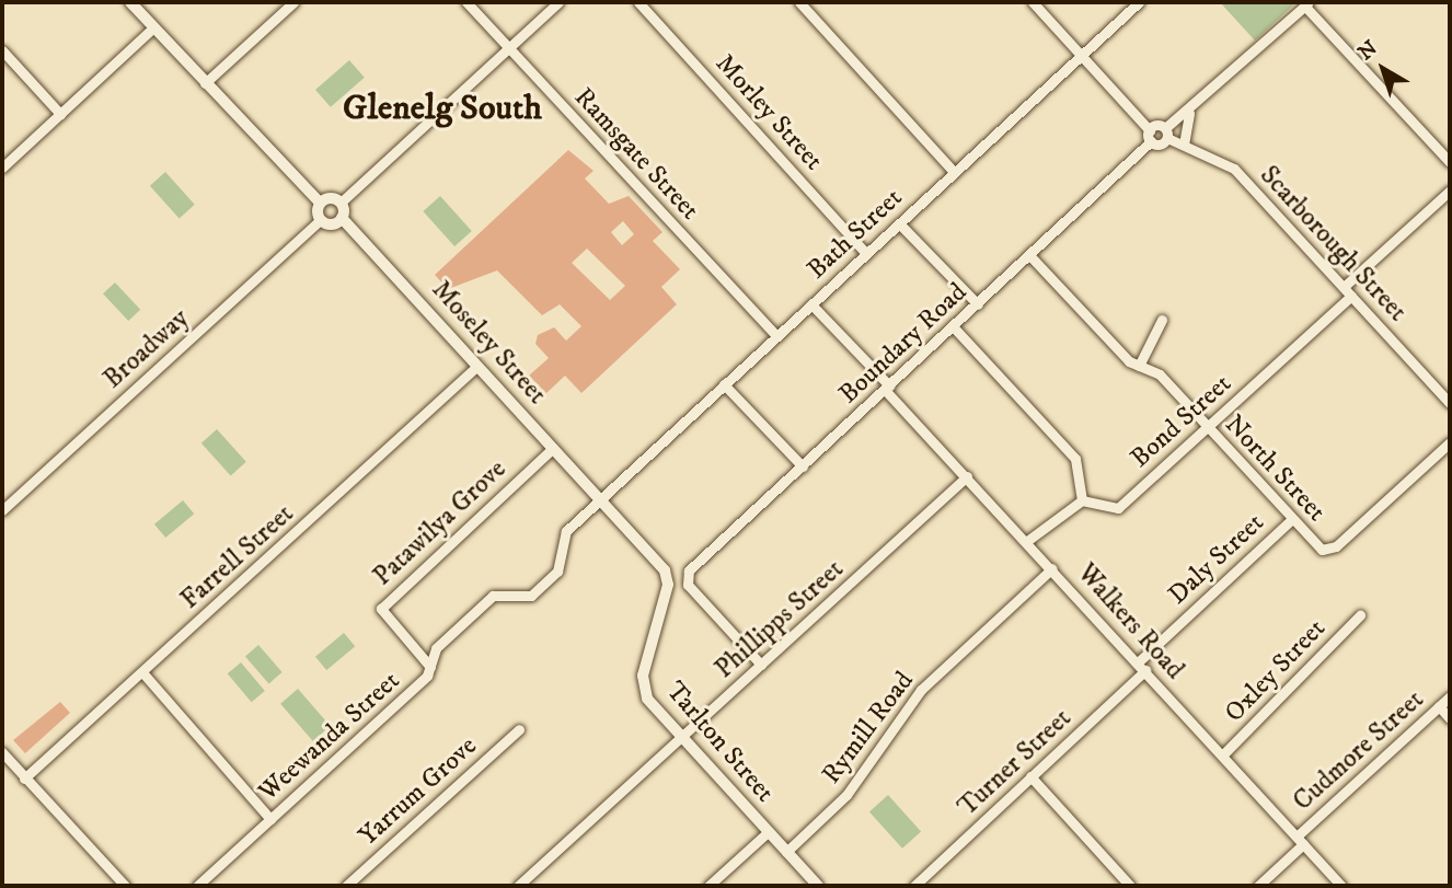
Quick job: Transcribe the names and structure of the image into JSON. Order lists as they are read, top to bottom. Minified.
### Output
{"streets":{"street":["Morley Street","Ramsgate Street","Bath Street","Scarborough Street","Moseley Street","Boundary Road","Broadway","Bond Street","North Street","Patawilya Grove","Farrell Street","Daly Street","Phillipps Street","Walkers Road","Oxley Street","Rymill Road","Weewanda Street","Tarlton Street","Cudmore Street","Turner Street","Yarrum Grove"]},"crossings":[["Morley Street","Bath Street"],["Ramsgate Street","Bath Street"],["Bath Street","Moseley Street"],["Bath Street","Walkers Road"],["Bath Street","Weewanda Street"],["Bath Street","Tarlton Street"],["Scarborough Street","Bond Street"],["Moseley Street","Patawilya Grove"],["Moseley Street","Farrell Street"],["Moseley Street","Weewanda Street"],["Moseley Street","Tarlton Street"],["Boundary Road","North Street"],["Boundary Road","Phillipps Street"],["Boundary Road","Walkers Road"],["Bond Street","North Street"],["North Street","Daly Street"],["Patawilya Grove","Weewanda Street"],["Daly Street","Walkers Road"],["Phillipps Street","Walkers Road"],["Phillipps Street","Tarlton Street"],["Walkers Road","Oxley Street"],["Walkers Road","Rymill Road"],["Walkers Road","Cudmore Street"],["Walkers Road","Turner Street"],["Rymill Road","Tarlton Street"],["Weewanda Street","Tarlton Street"]],"districts":["Glenelg South"],"north":"top left"}
